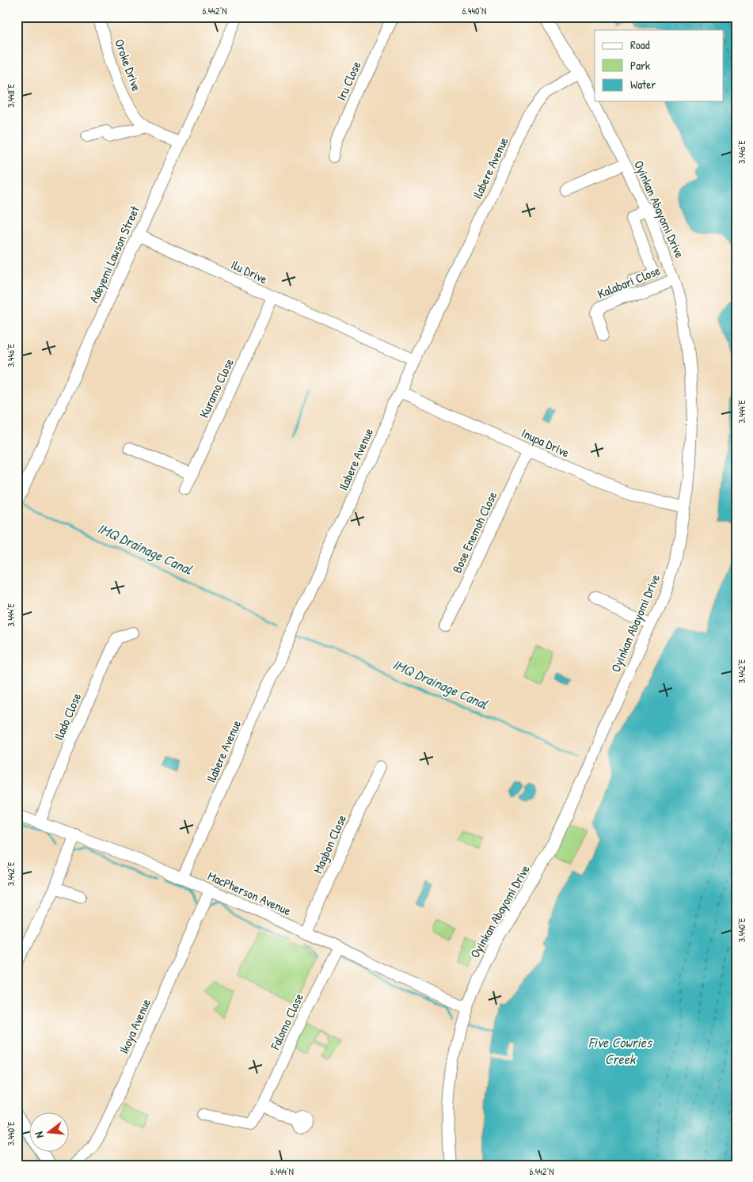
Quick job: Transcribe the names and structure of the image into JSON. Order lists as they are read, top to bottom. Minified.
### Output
{"streets":{"street":["Oroke Drive","Iru Close","Ilabere Avenue","Oyinkan Abayomi Drive","Adeyemi Lawson Street","Ilu Drive","Kalabari Close","Kuramo Close","Inupa Drive","Bose Enemoh Close","Ilado Close","Magbon Close","MacPherson Avenue","Falomo Close","Ikoya Avenue"]},"crossings":[["Oroke Drive","Adeyemi Lawson Street"],["Ilabere Avenue","Oyinkan Abayomi Drive"],["Ilabere Avenue","Ilu Drive"],["Ilabere Avenue","Inupa Drive"],["Ilabere Avenue","MacPherson Avenue"],["Oyinkan Abayomi Drive","Kalabari Close"],["Oyinkan Abayomi Drive","Inupa Drive"],["Oyinkan Abayomi Drive","MacPherson Avenue"],["Adeyemi Lawson Street","Ilu Drive"],["Ilu Drive","Kuramo Close"],["Inupa Drive","Bose Enemoh Close"],["Ilado Close","MacPherson Avenue"],["Magbon Close","MacPherson Avenue"],["MacPherson Avenue","Falomo Close"],["MacPherson Avenue","Ikoya Avenue"]],"water":["IMQ Drainage Canal","Five Cowries Creek"],"legend":["Road","Park","Water"],"north":"left","coordinates":["6.442°N","6.440°N","3.448°E","3.446°E","3.444°E","3.442°E","3.440°E","6.444°N"]}
